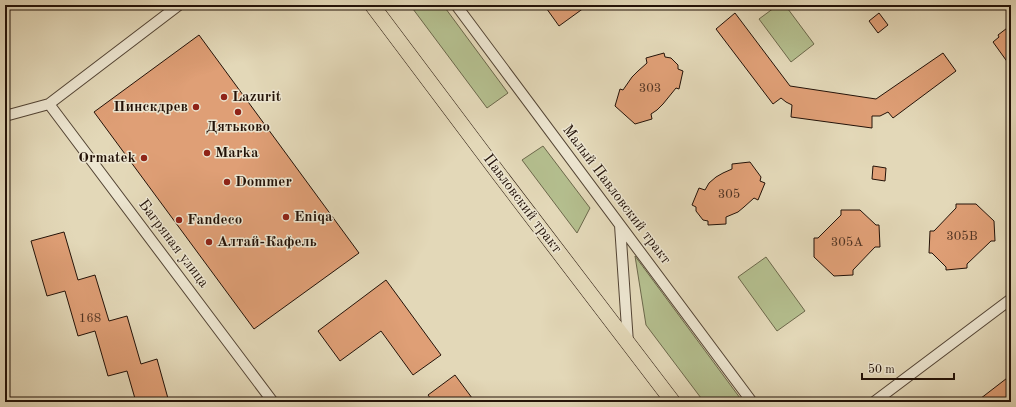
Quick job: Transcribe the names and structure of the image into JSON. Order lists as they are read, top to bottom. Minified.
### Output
{"streets":{"main road":["Павловский тракт"],"street":["Малый Павловский тракт","Багряная улица"]},"places":["Lazurit","Пинскдрев","Дятьково","Marka","Ormatek","Dommer","Eniqa","Fandeco","Алтай-Кафель"],"house_numbers":["303","305","305В","305А","168"],"scale_bar":"50 m"}
